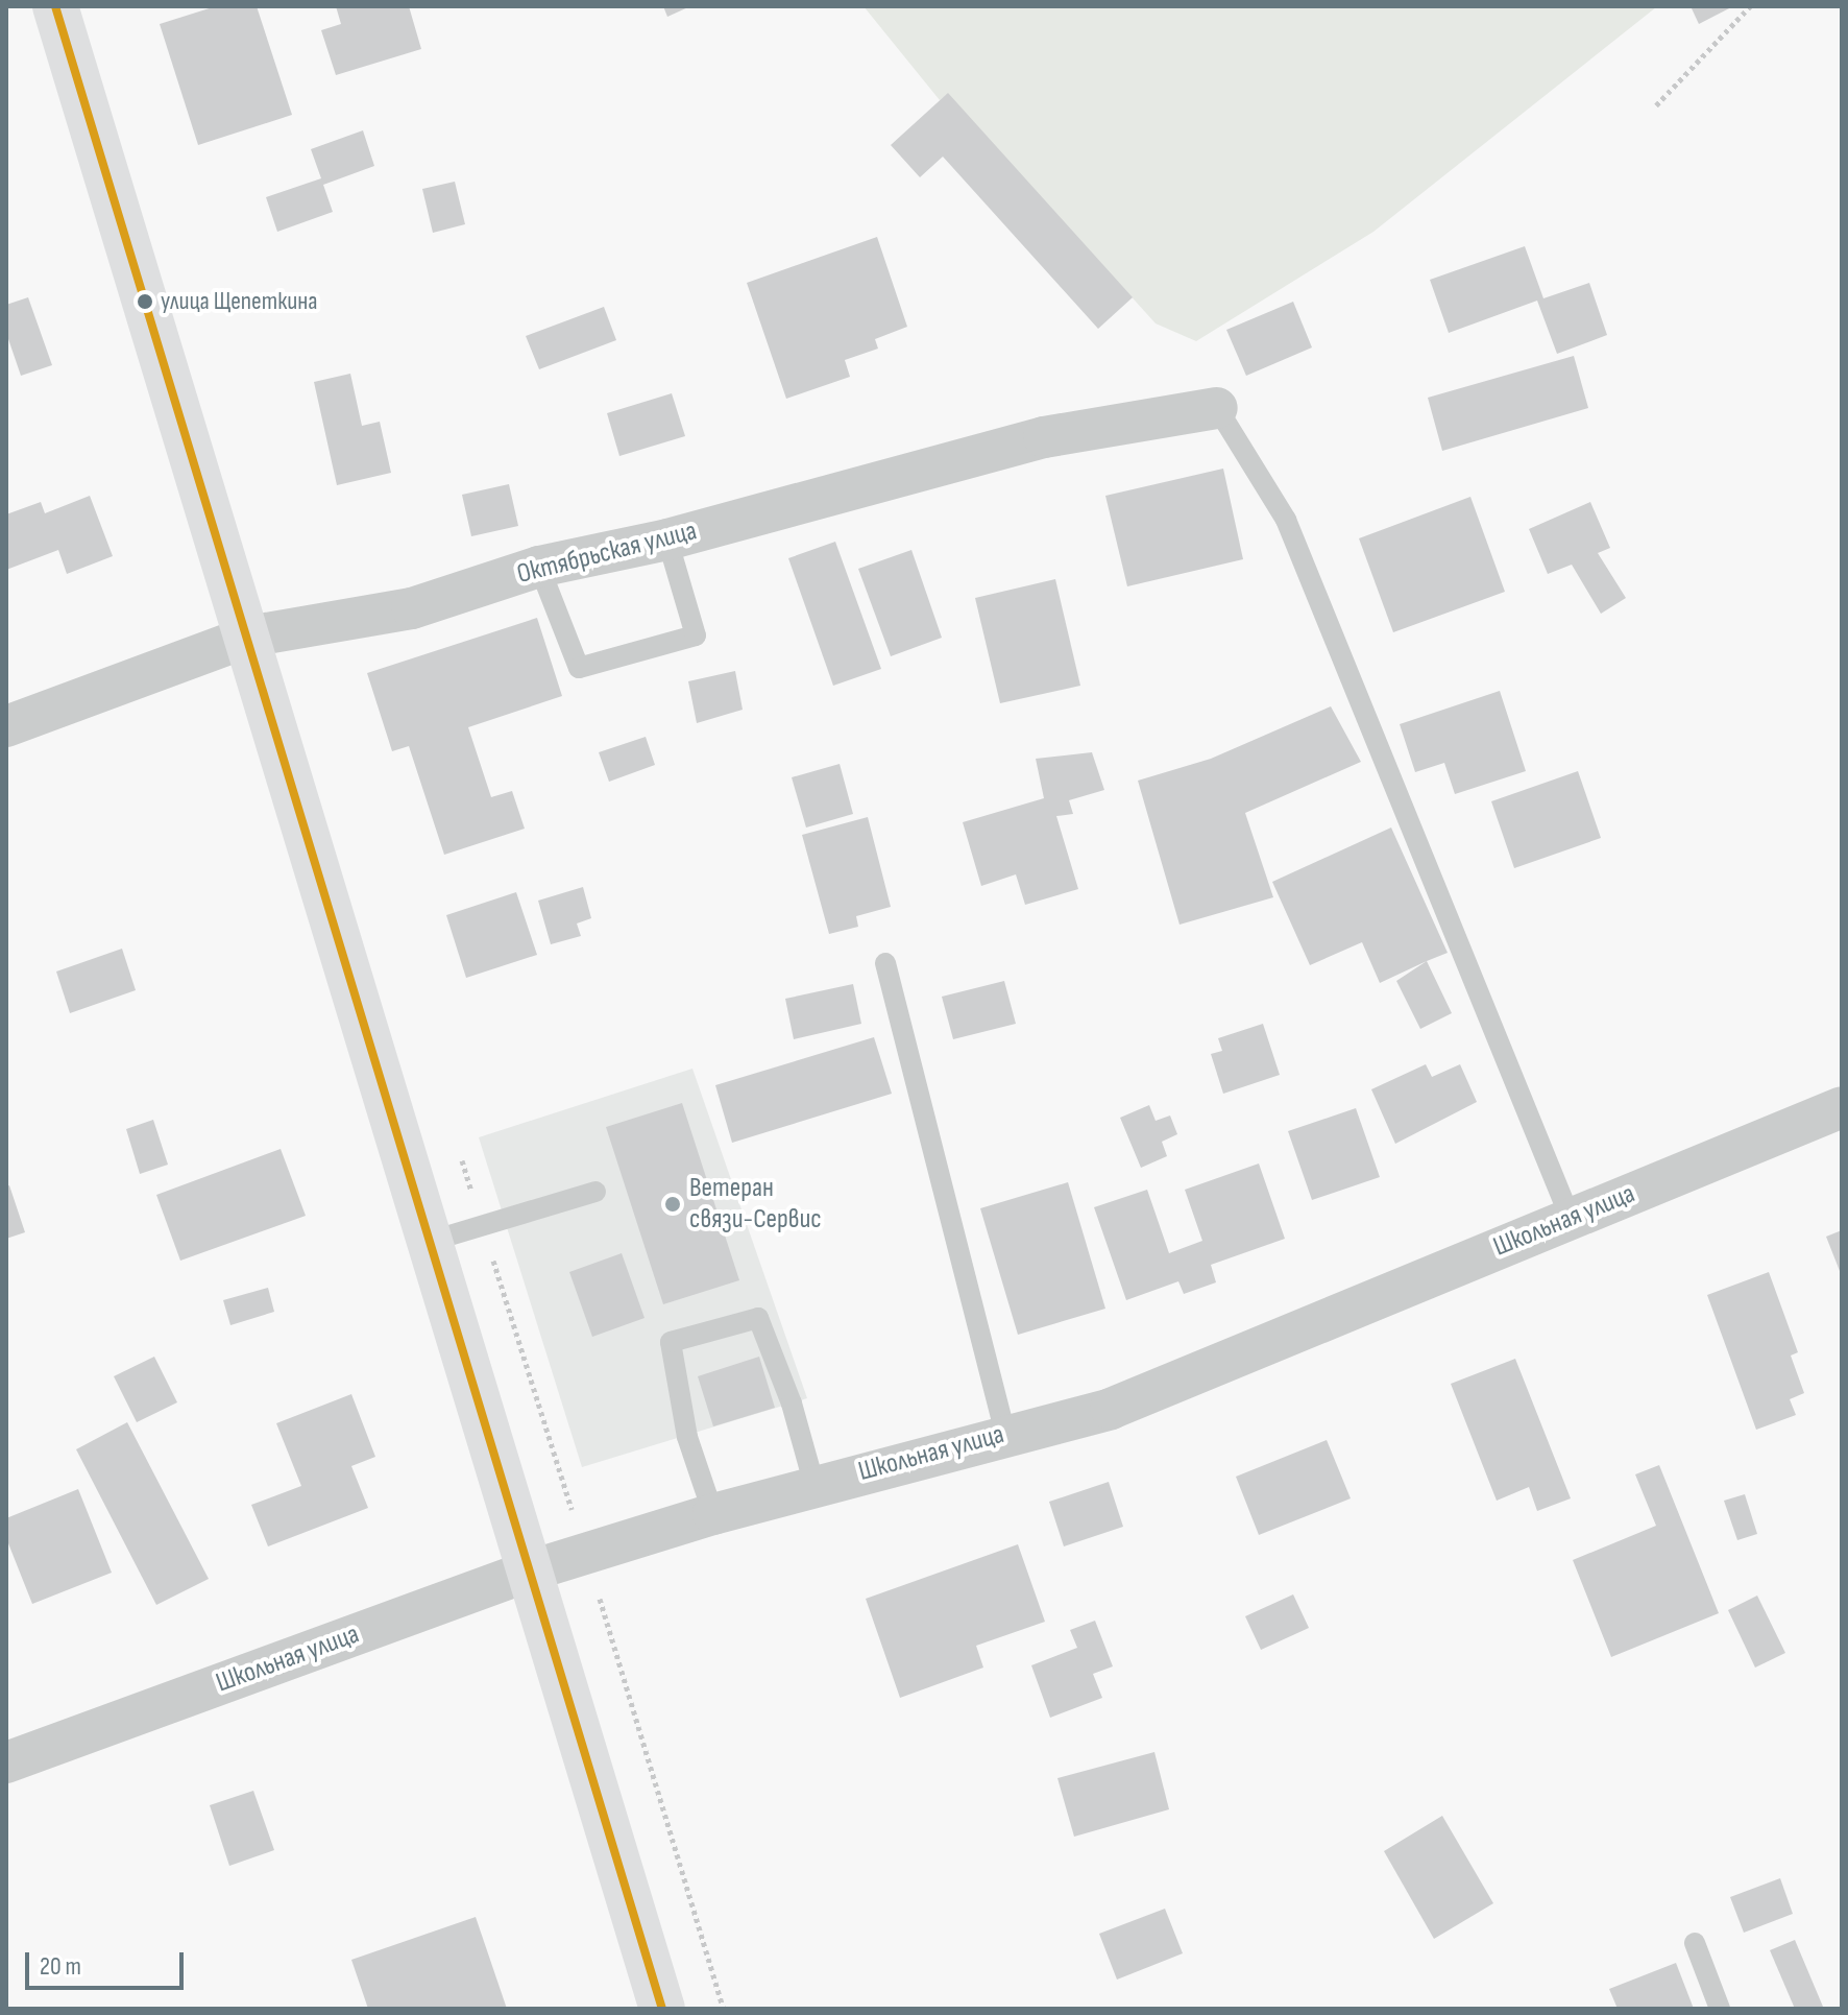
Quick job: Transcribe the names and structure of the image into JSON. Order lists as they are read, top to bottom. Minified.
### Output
{"streets":{"street":["Октябрьская улица","Школьная улица"]},"places":["улица Щепеткина","Ветеран связи-Сервис"],"scale_bar":"20 m"}
